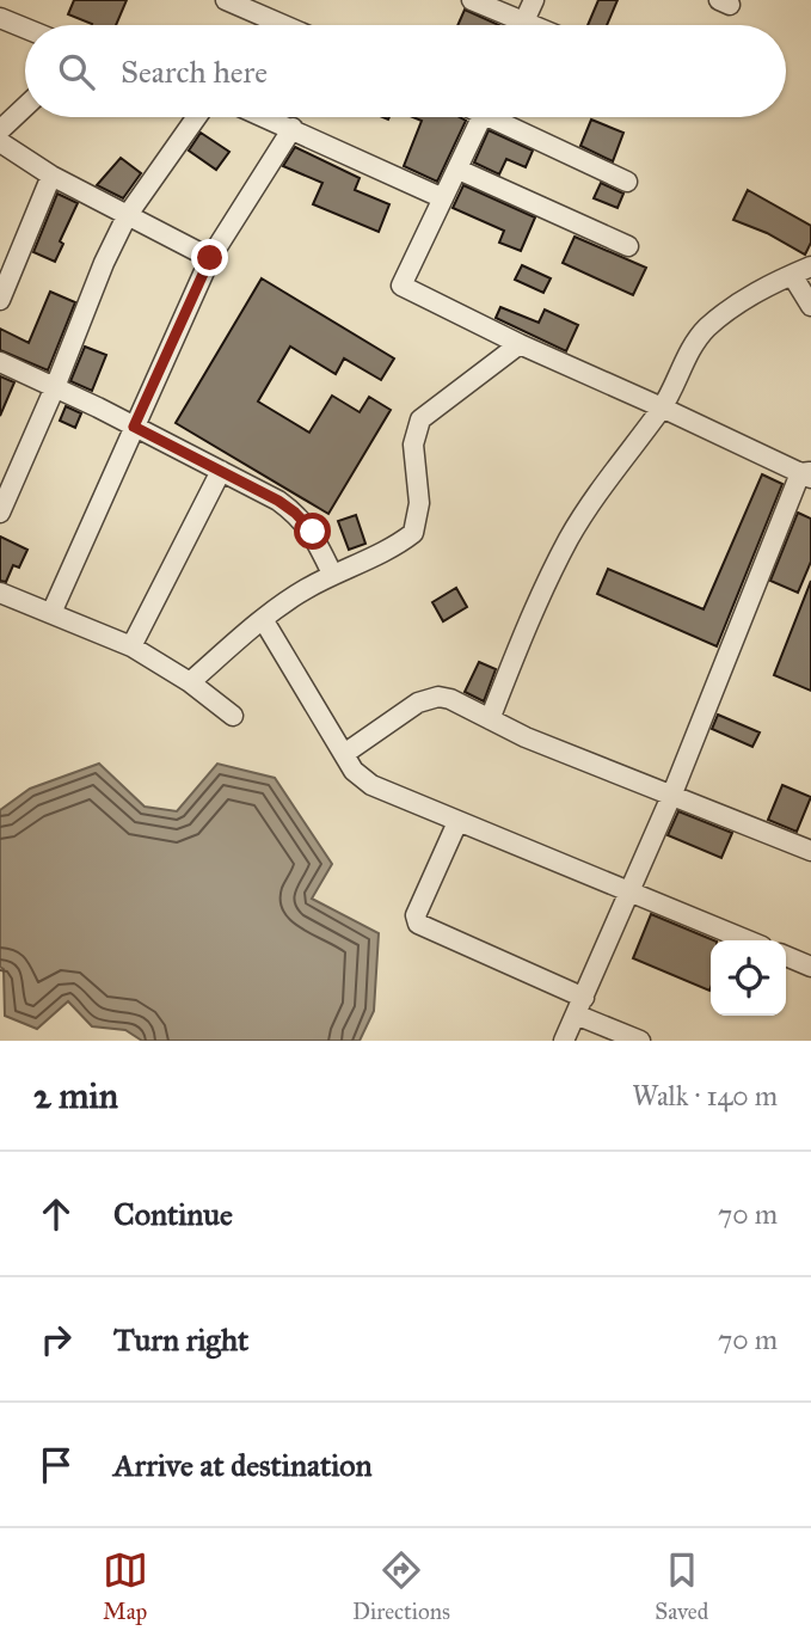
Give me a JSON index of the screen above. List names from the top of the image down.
{
  "page": {
    "search": "Search here",
    "heading": ["2 min", "Walk · 140 m"],
    "list": [
      ["Continue", "70 m"],
      ["Turn right", "70 m"],
      "Arrive at destination"
    ],
    "nav": ["Map", "Directions", "Saved"]
  }
}
